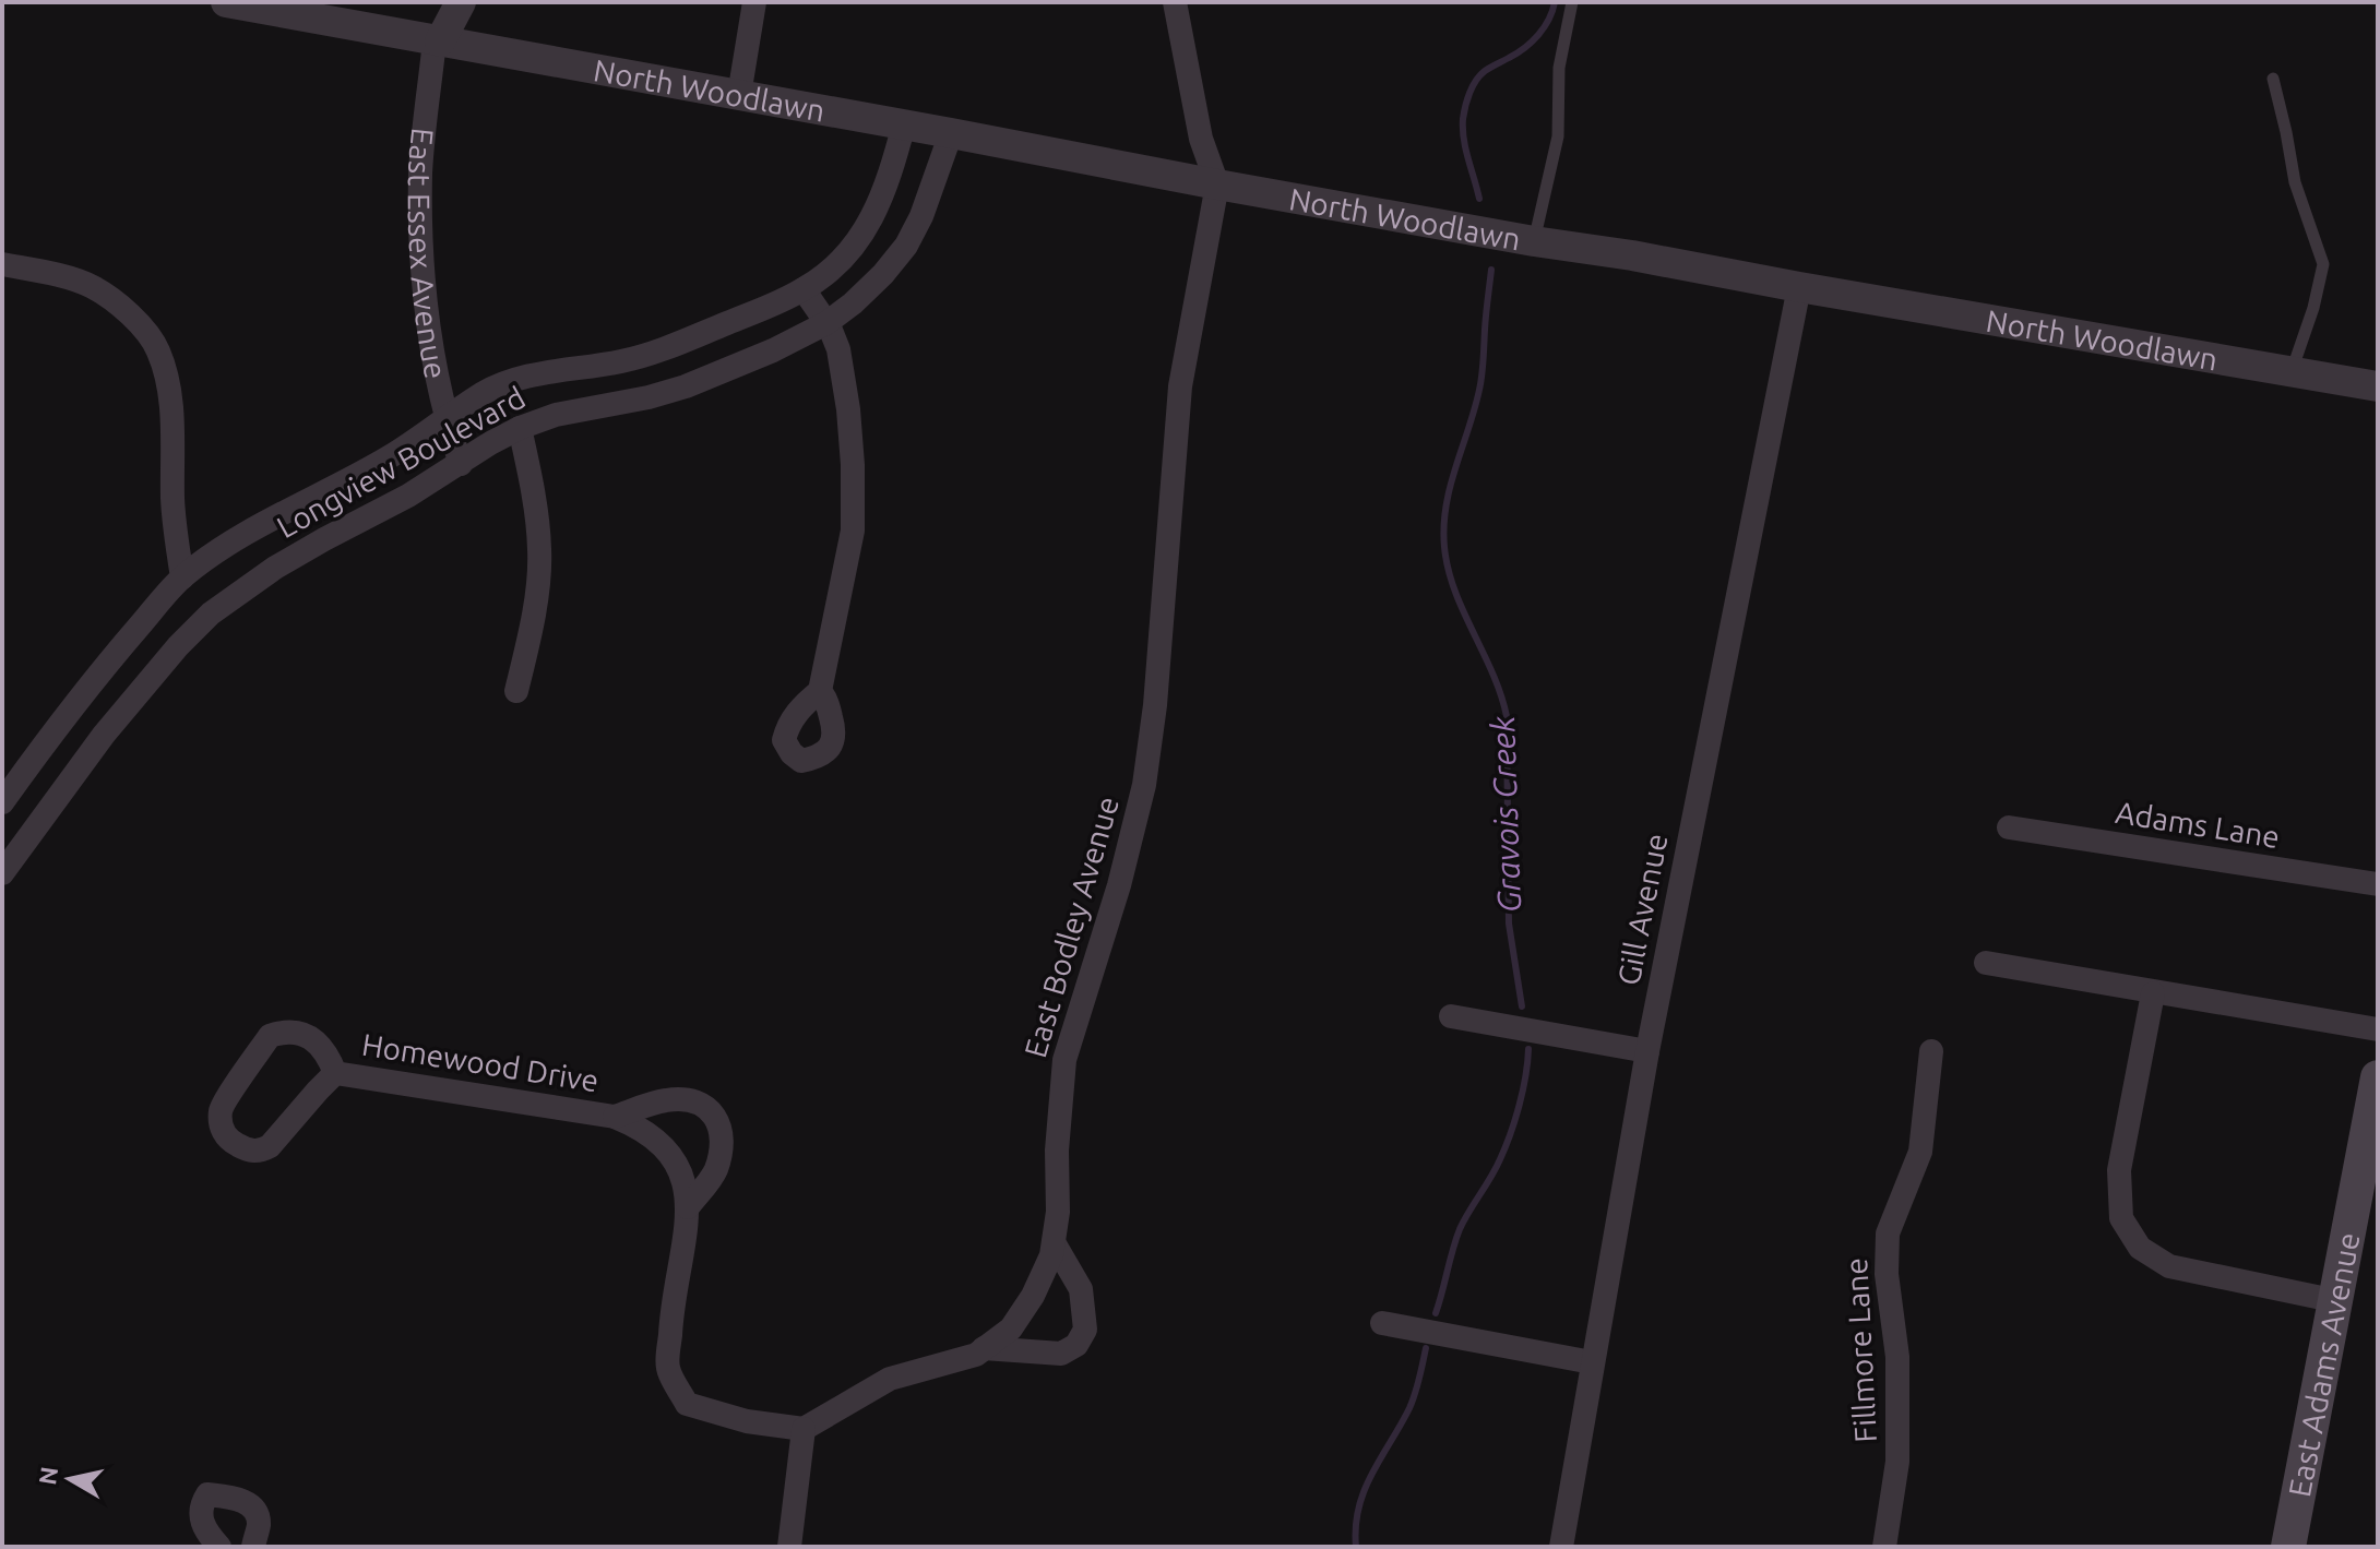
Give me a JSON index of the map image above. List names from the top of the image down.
{
  "streets": {
    "main road": ["East Adams Avenue"],
    "street": [
      "North Woodlawn",
      "East Essex Avenue",
      "Longview Boulevard",
      "Adams Lane",
      "Gill Avenue",
      "East Bodley Avenue",
      "Homewood Drive",
      "Fillmore Lane"
    ]
  },
  "crossings": [
    ["North Woodlawn", "East Essex Avenue"],
    ["North Woodlawn", "Longview Boulevard"],
    ["North Woodlawn", "Gill Avenue"],
    ["North Woodlawn", "East Bodley Avenue"],
    ["East Essex Avenue", "Longview Boulevard"],
    ["East Bodley Avenue", "Homewood Drive"]
  ],
  "water": ["Gravois Creek"],
  "north": "left"
}
